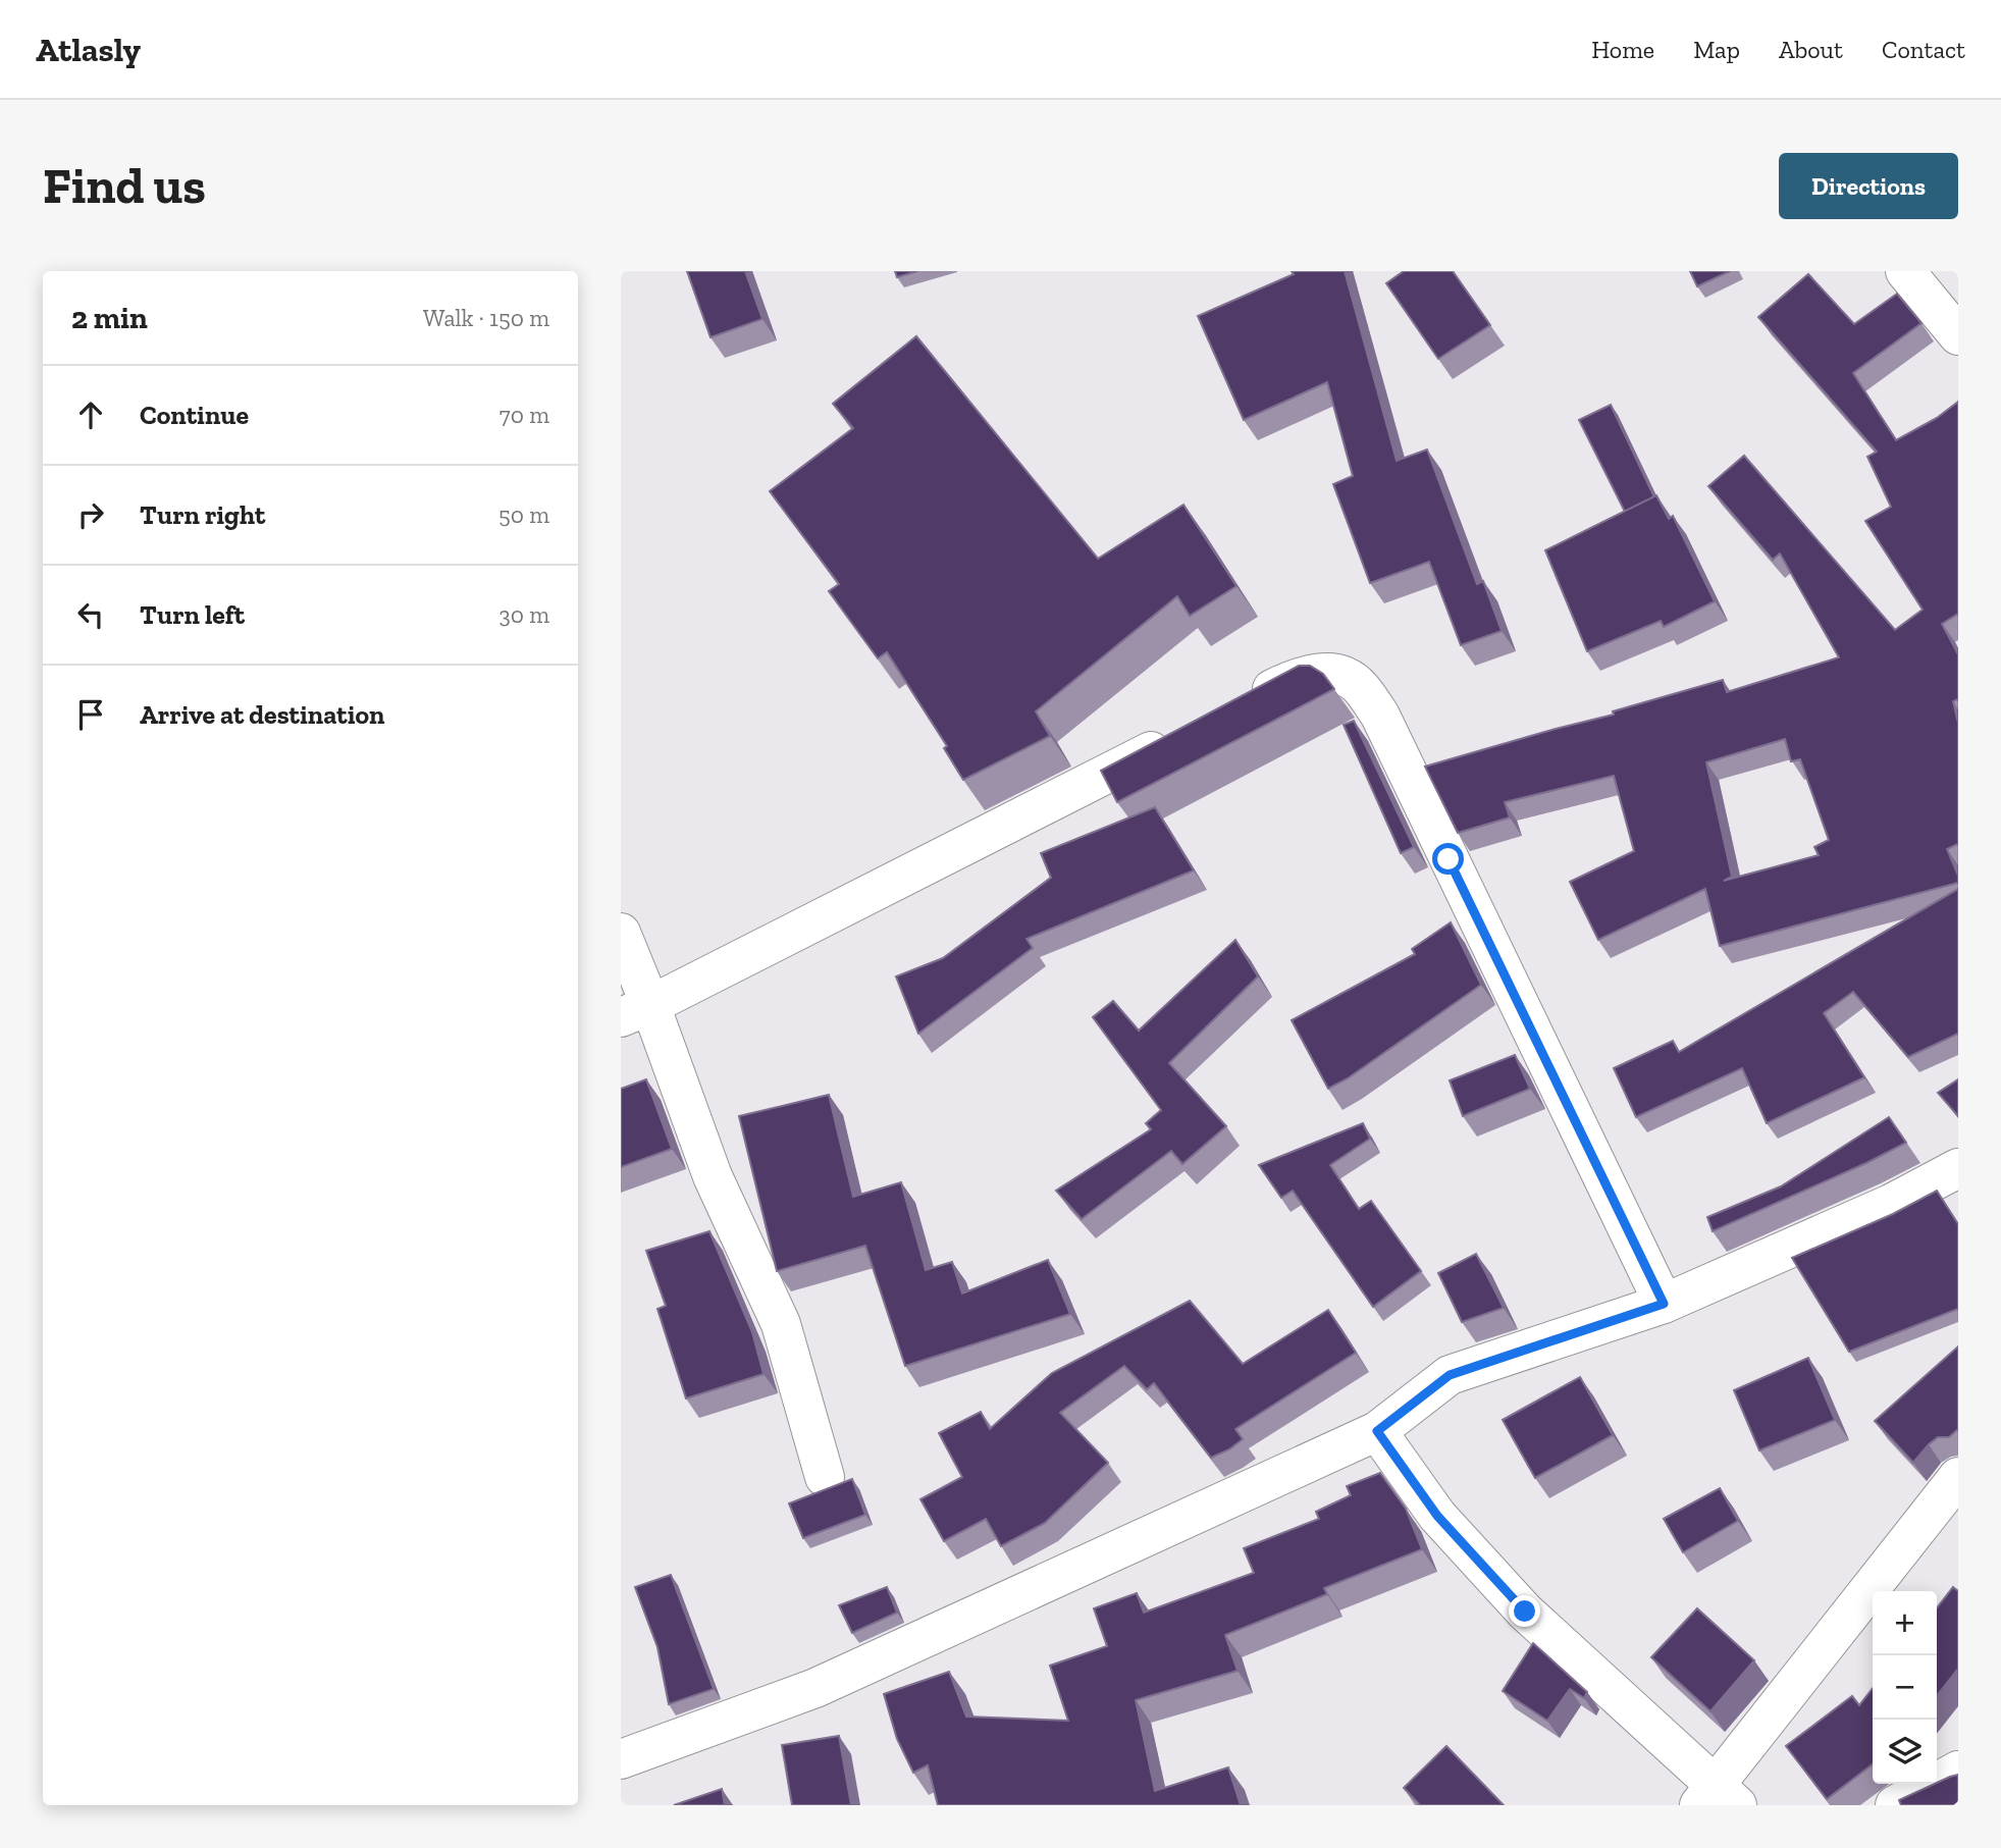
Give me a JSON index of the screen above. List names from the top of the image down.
{
  "page": {
    "header": "Atlasly",
    "nav": [
      "Home",
      "Map",
      "About",
      "Contact"
    ],
    "buttons": "Directions",
    "title": "Find us",
    "heading": ["2 min", "Walk · 150 m"],
    "list": [
      ["Continue", "70 m"],
      ["Turn right", "50 m"],
      ["Turn left", "30 m"],
      "Arrive at destination"
    ],
    "map_buttons": ["+", "−"]
  }
}
